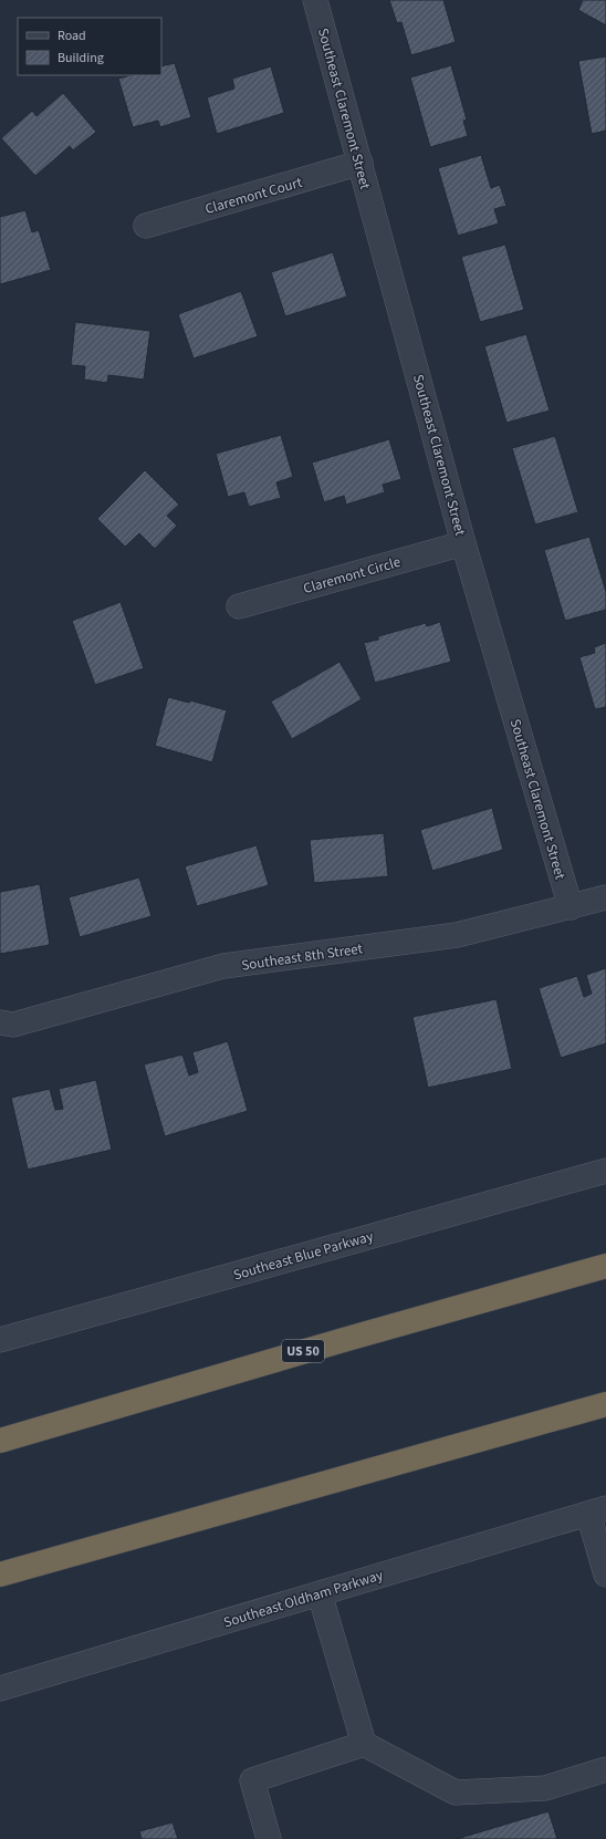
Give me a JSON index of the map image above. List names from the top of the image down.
{
  "streets": {
    "highway": ["US 50"],
    "street": [
      "Southeast Claremont Street",
      "Claremont Court",
      "Claremont Circle",
      "Southeast 8th Street",
      "Southeast Blue Parkway",
      "Southeast Oldham Parkway"
    ]
  },
  "crossings": [
    ["Southeast Claremont Street", "Claremont Court"],
    ["Southeast Claremont Street", "Claremont Circle"],
    ["Southeast Claremont Street", "Southeast 8th Street"]
  ],
  "legend": ["Road", "Building"]
}
